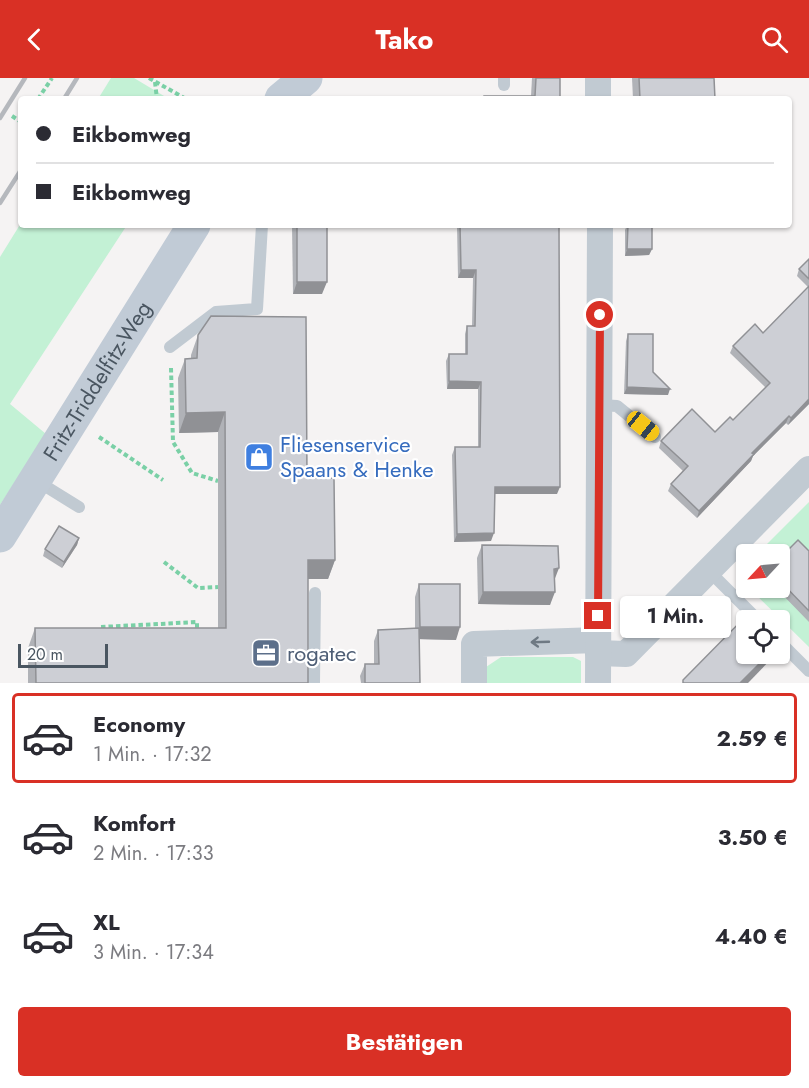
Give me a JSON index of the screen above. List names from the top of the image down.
{
  "streets": {
    "street": ["Fritz-Triddelfitz-Weg"]
  },
  "places": {
    "shop": ["Fliesenservice Spaans & Henke"],
    "office": ["rogatec"]
  },
  "scale_bar": "20 m",
  "north": "bottom left",
  "page": {
    "header": "Tako",
    "banner": ["Eikbomweg", "Eikbomweg"],
    "bubble": "1 Min.",
    "scale": "20 m",
    "list": [
      {
        "name": "Economy",
        "note": "1 Min. · 17:32",
        "value": "2.59 €"
      },
      {
        "name": "Komfort",
        "note": "2 Min. · 17:33",
        "value": "3.50 €"
      },
      {
        "name": "XL",
        "note": "3 Min. · 17:34",
        "value": "4.40 €"
      }
    ],
    "buttons": "Bestätigen"
  }
}
